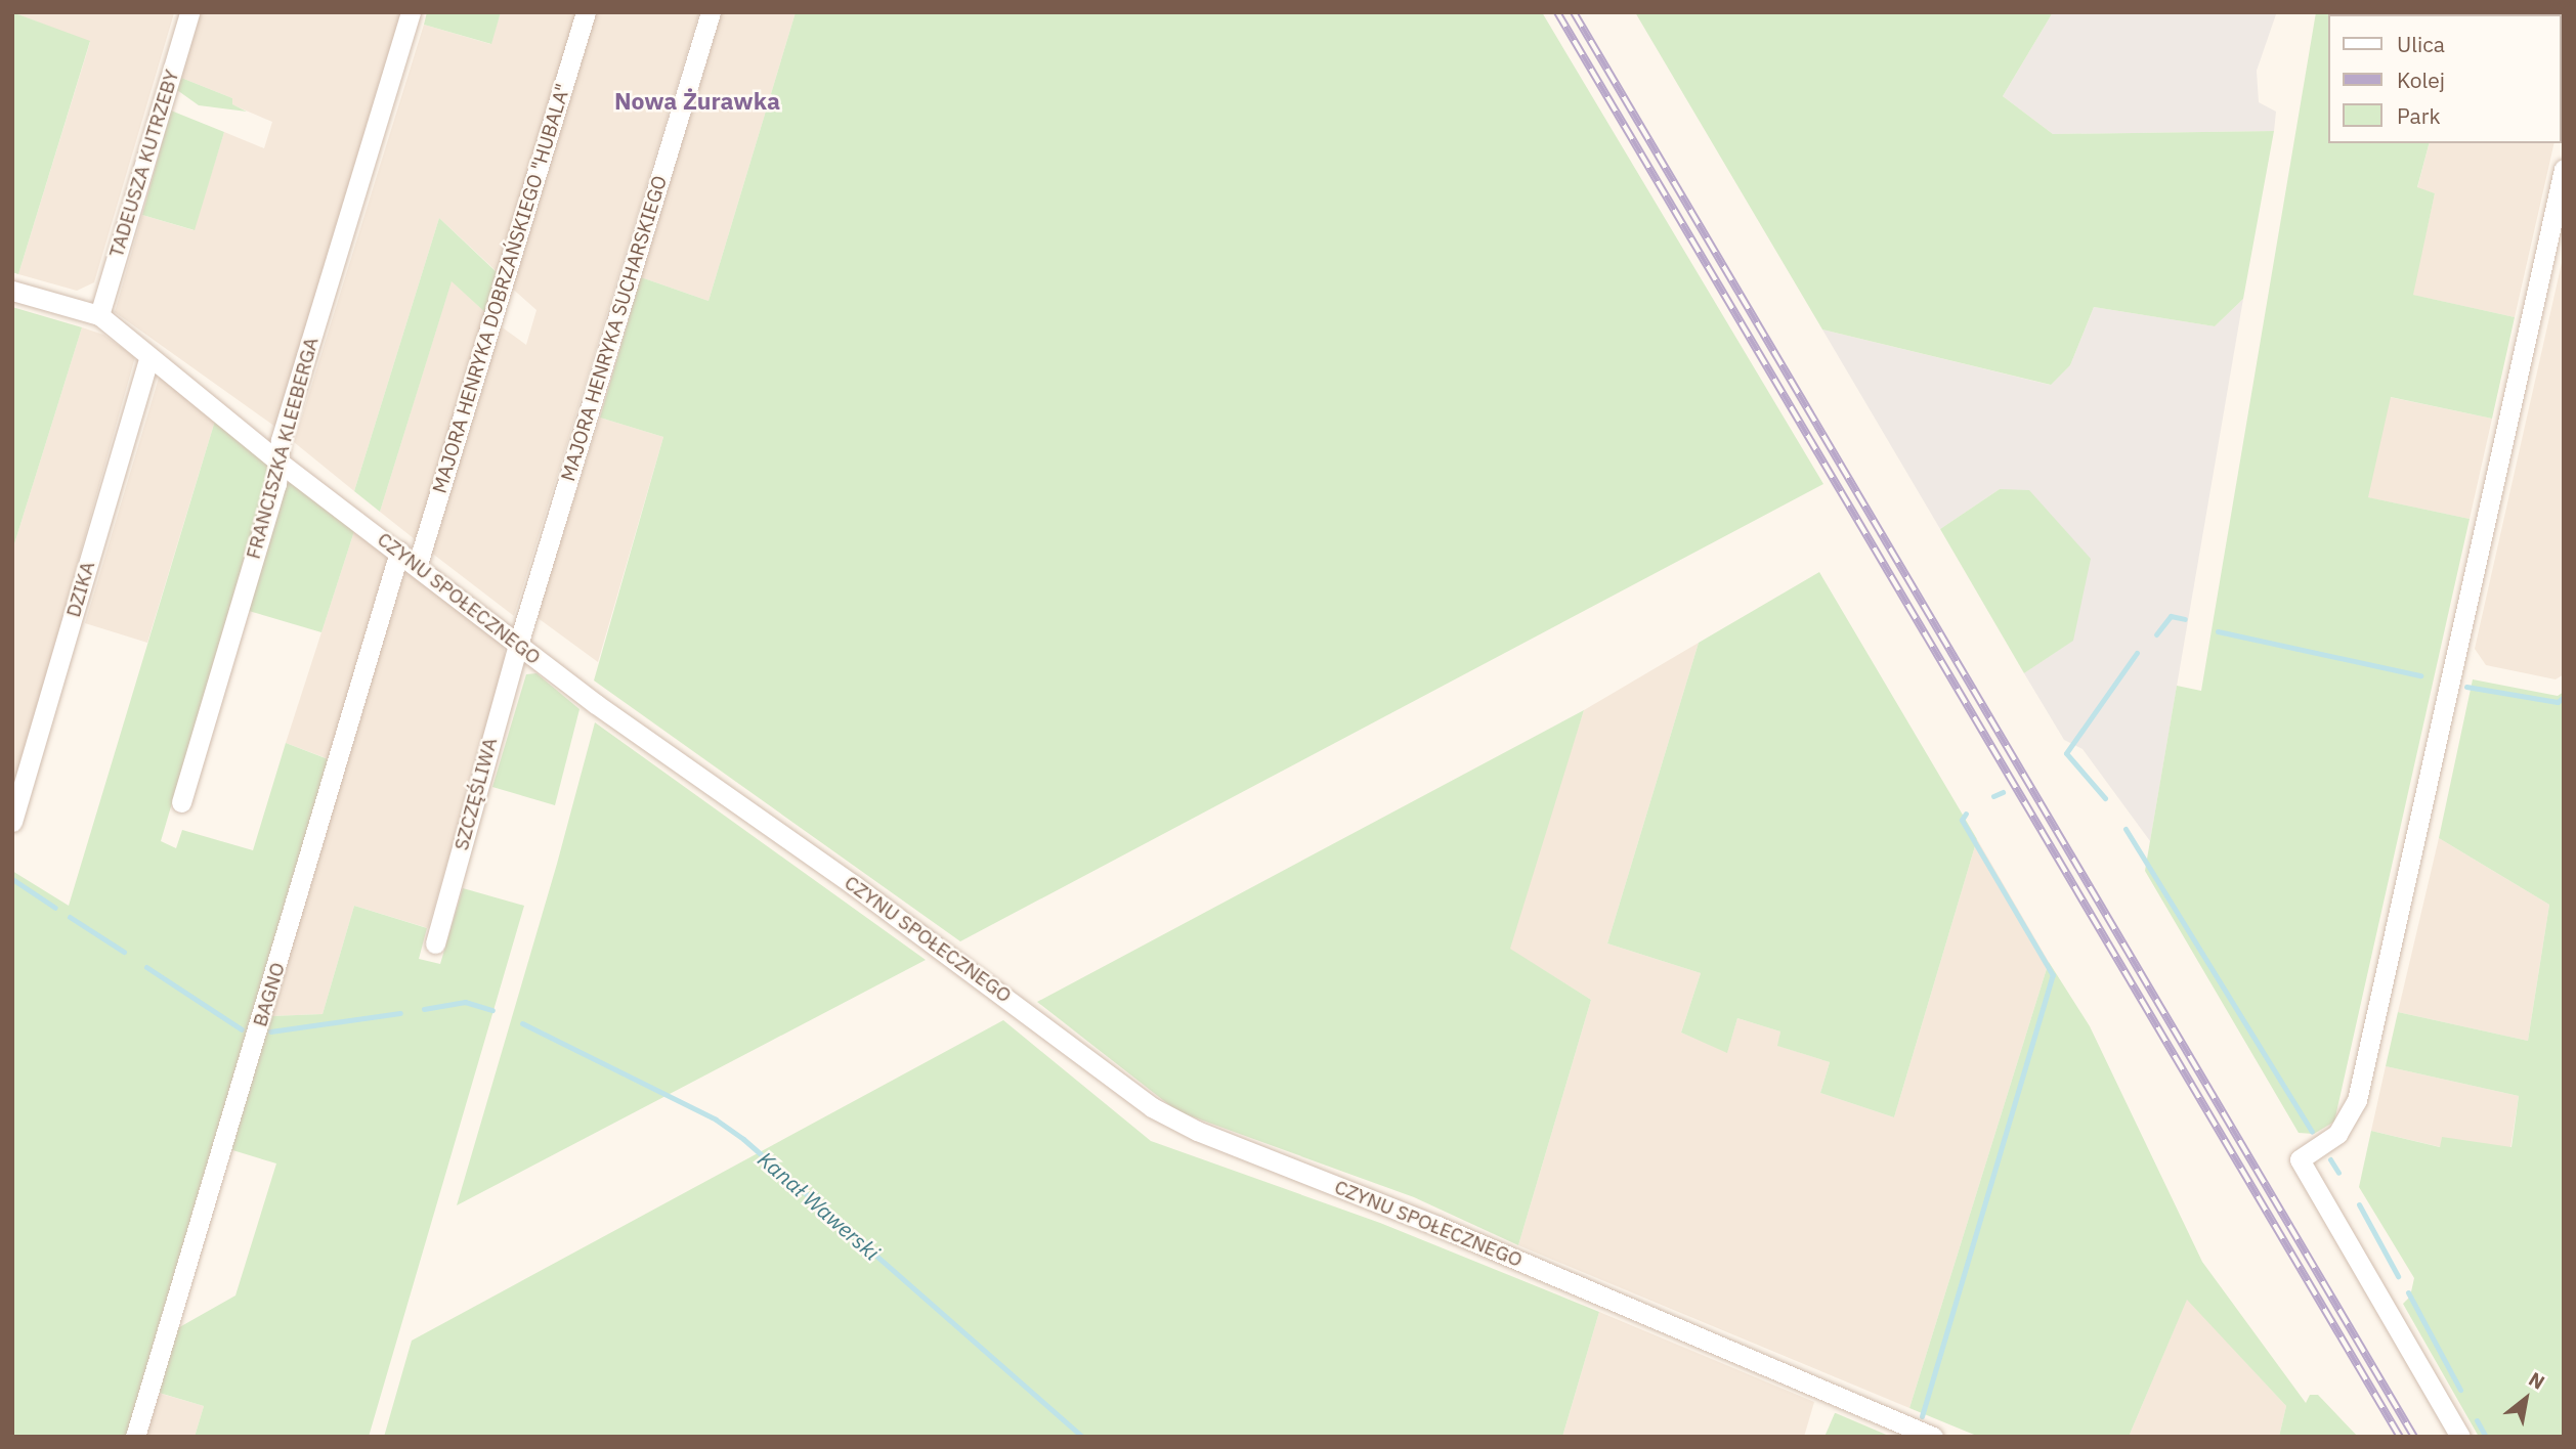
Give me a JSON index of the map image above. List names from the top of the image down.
{
  "streets": {
    "street": [
      "TADEUSZA KUTRZEBY",
      "MAJORA HENRYKA DOBRZAŃSKIEGO \"HUBALA\"",
      "MAJORA HENRYKA SUCHARSKIEGO",
      "FRANCISZKA KLEEBERGA",
      "DZIKA",
      "CZYNU SPOŁECZNEGO",
      "SZCZĘŚLIWA",
      "BAGNO"
    ]
  },
  "crossings": [
    ["TADEUSZA KUTRZEBY", "CZYNU SPOŁECZNEGO"],
    ["MAJORA HENRYKA DOBRZAŃSKIEGO \"HUBALA\"", "CZYNU SPOŁECZNEGO"],
    ["MAJORA HENRYKA SUCHARSKIEGO", "CZYNU SPOŁECZNEGO"],
    ["MAJORA HENRYKA SUCHARSKIEGO", "SZCZĘŚLIWA"],
    ["FRANCISZKA KLEEBERGA", "CZYNU SPOŁECZNEGO"],
    ["DZIKA", "CZYNU SPOŁECZNEGO"],
    ["CZYNU SPOŁECZNEGO", "SZCZĘŚLIWA"],
    ["CZYNU SPOŁECZNEGO", "BAGNO"]
  ],
  "districts": ["Nowa Żurawka"],
  "water": ["Kanał Wawerski"],
  "legend": ["Ulica", "Kolej", "Park"],
  "north": "top right"
}
